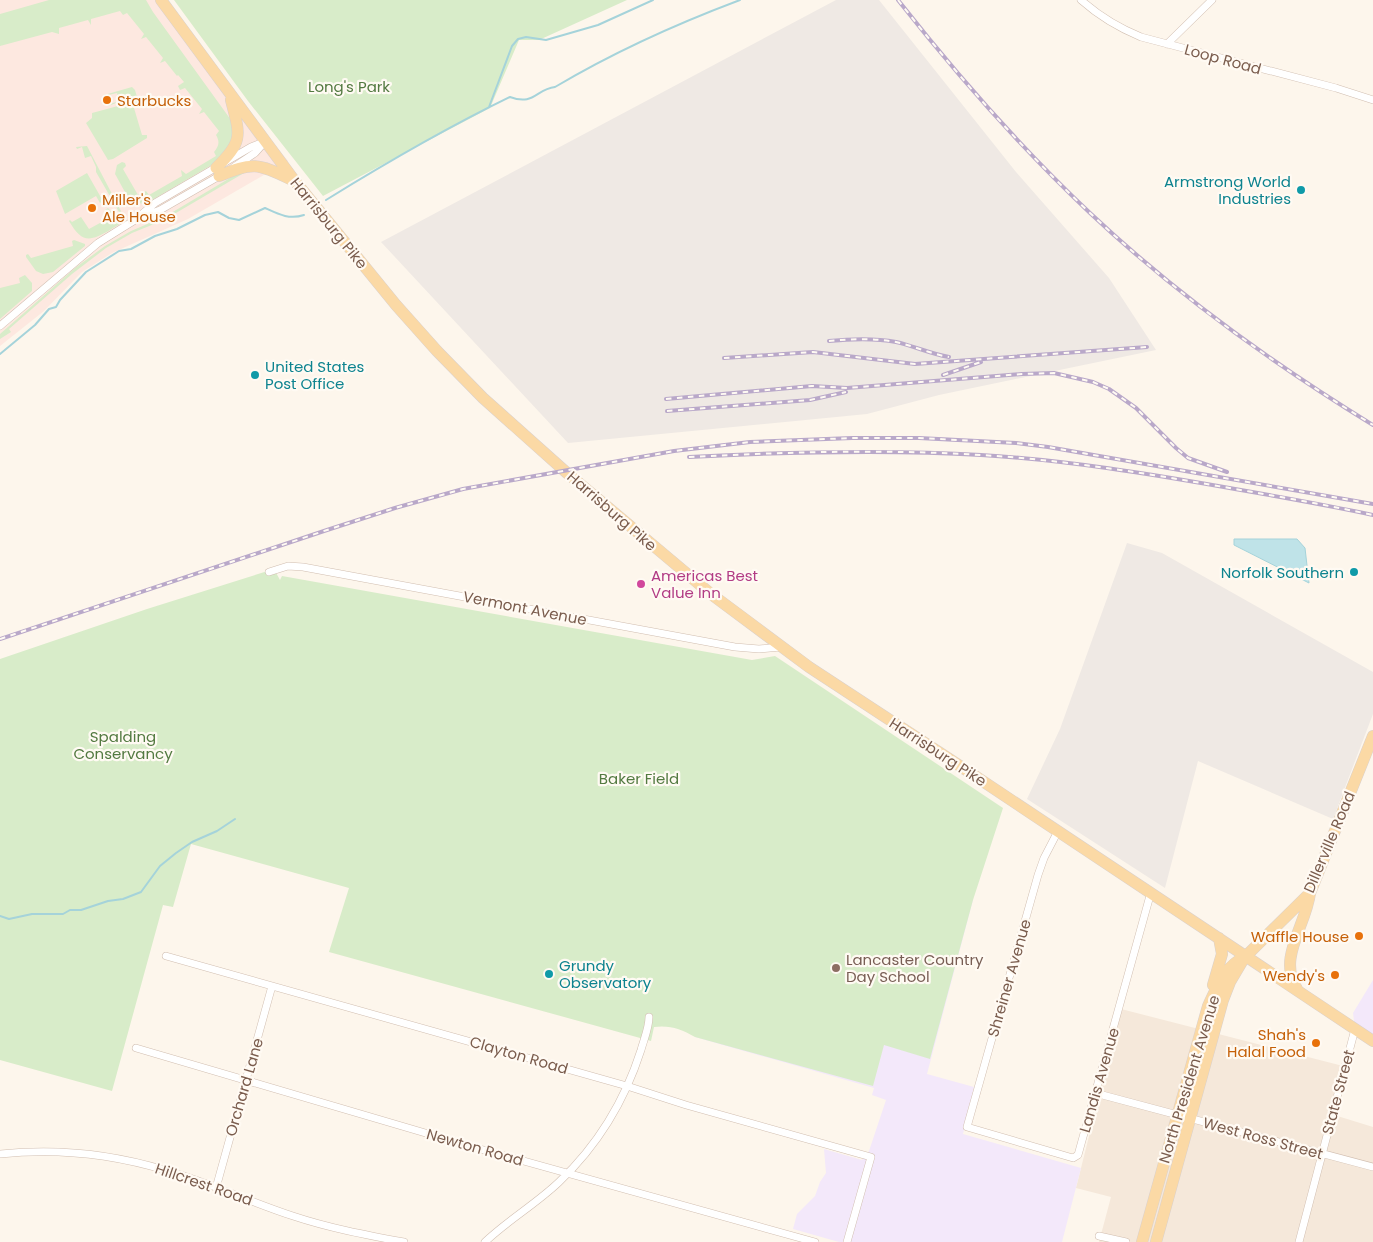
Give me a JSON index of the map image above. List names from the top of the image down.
{
  "streets": {
    "main road": ["Harrisburg Pike", "Dillerville Road", "North President Avenue"],
    "street": [
      "Loop Road",
      "Vermont Avenue",
      "Shreiner Avenue",
      "Clayton Road",
      "Landis Avenue",
      "Orchard Lane",
      "State Street",
      "West Ross Street",
      "Newton Road",
      "Hillcrest Road"
    ]
  },
  "crossings": [
    ["Harrisburg Pike", "Vermont Avenue"],
    ["Harrisburg Pike", "Dillerville Road"],
    ["Harrisburg Pike", "Shreiner Avenue"],
    ["Harrisburg Pike", "North President Avenue"],
    ["Harrisburg Pike", "Landis Avenue"],
    ["Harrisburg Pike", "State Street"],
    ["Dillerville Road", "North President Avenue"],
    ["Shreiner Avenue", "Landis Avenue"],
    ["Clayton Road", "Orchard Lane"],
    ["North President Avenue", "West Ross Street"],
    ["Landis Avenue", "West Ross Street"],
    ["Orchard Lane", "Newton Road"],
    ["Orchard Lane", "Hillcrest Road"],
    ["State Street", "West Ross Street"]
  ],
  "parks": ["Long's Park", "Spalding Conservancy", "Baker Field"],
  "places": [
    "Starbucks",
    "Armstrong World Industries",
    "Miller's Ale House",
    "United States Post Office",
    "Norfolk Southern",
    "Americas Best Value Inn",
    "Waffle House",
    "Lancaster Country Day School",
    "Grundy Observatory",
    "Wendy's",
    "Shah's Halal Food"
  ]
}
